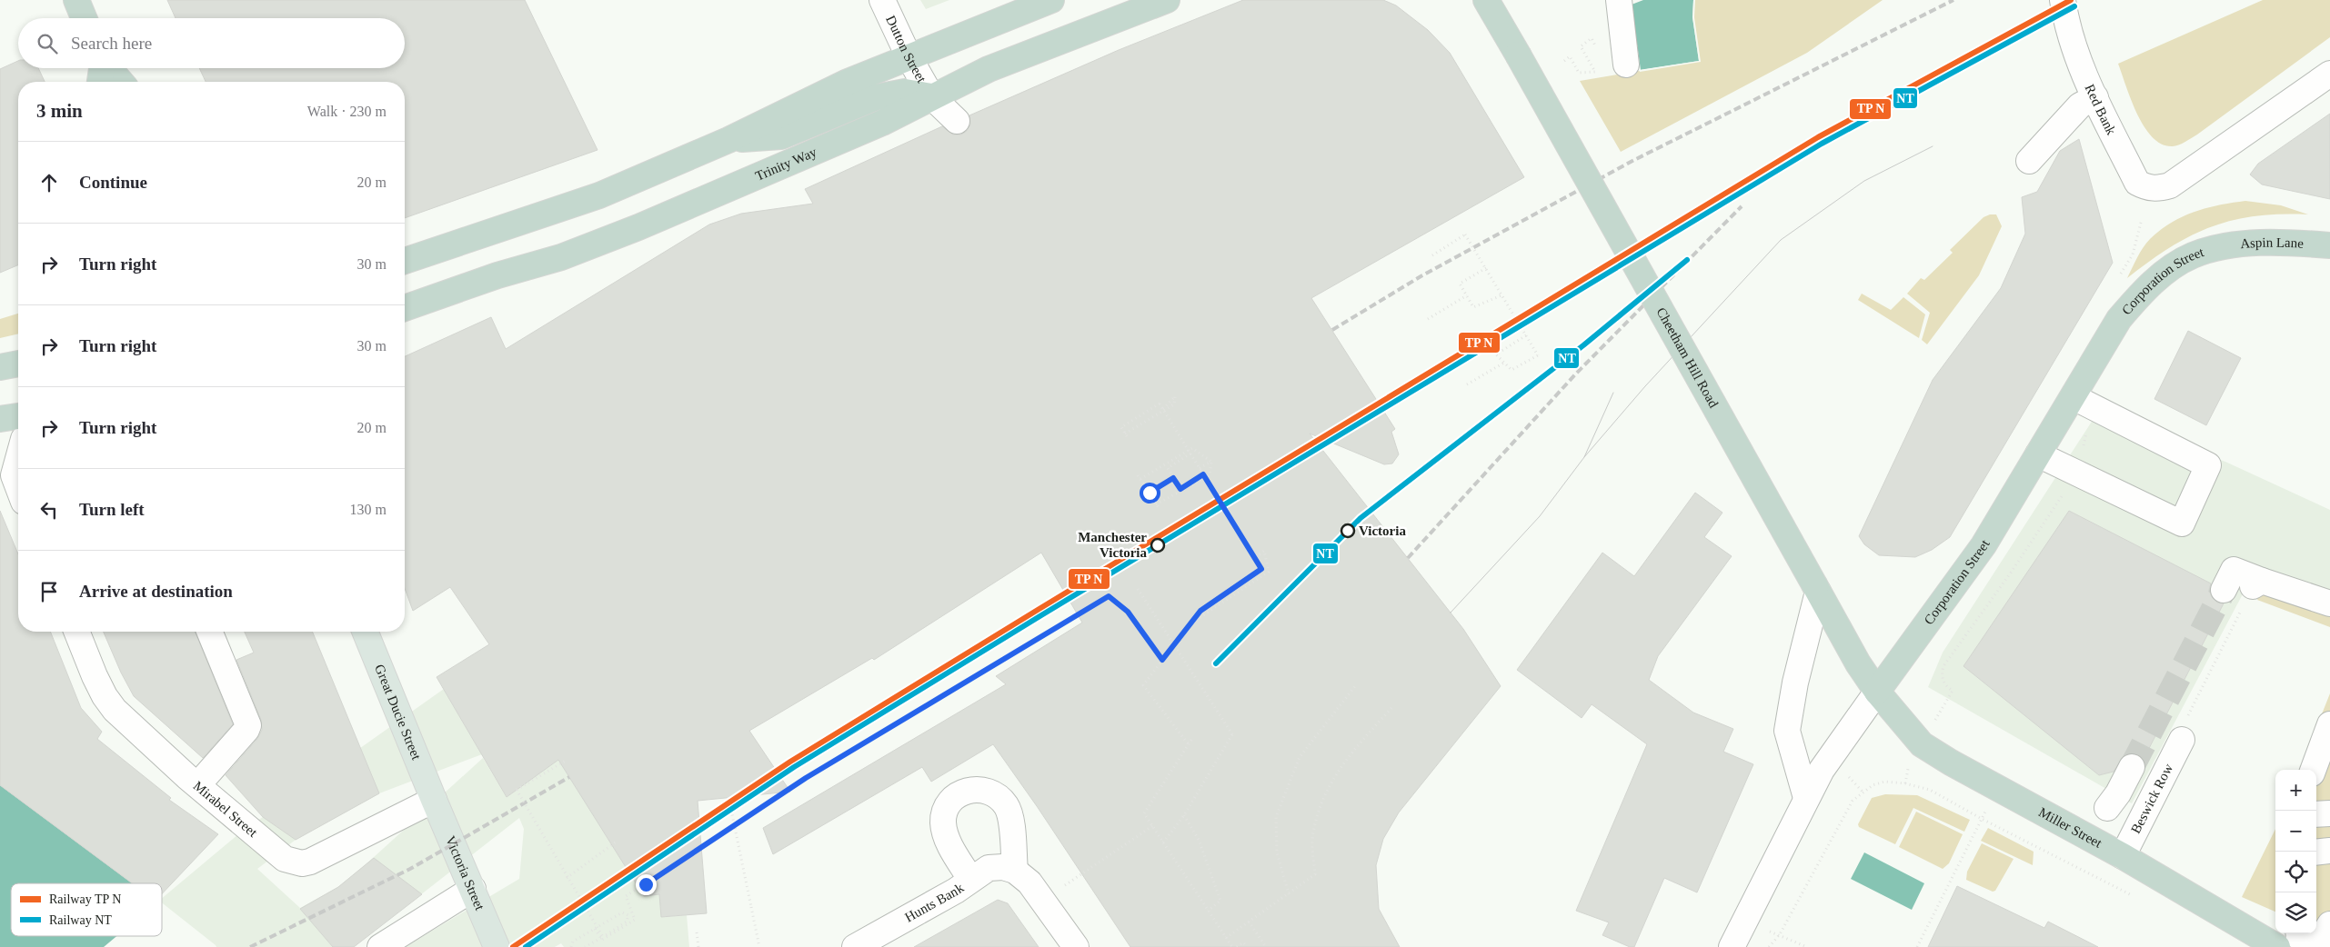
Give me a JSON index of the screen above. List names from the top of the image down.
{
  "streets": {
    "highway": [
      "Trinity Way",
      "Aspin Lane",
      "Corporation Street",
      "Cheetham Hill Road",
      "Miller Street"
    ],
    "main road": ["Great Ducie Street", "Victoria Street"],
    "street": [
      "Dutton Street",
      "Red Bank",
      "Beswick Row",
      "Mirabel Street",
      "Hunts Bank"
    ]
  },
  "crossings": [
    ["Dutton Street", "Trinity Way"],
    ["Aspin Lane", "Corporation Street"],
    ["Corporation Street", "Cheetham Hill Road"],
    ["Corporation Street", "Miller Street"],
    ["Cheetham Hill Road", "Miller Street"],
    ["Great Ducie Street", "Mirabel Street"],
    ["Great Ducie Street", "Victoria Street"],
    ["Beswick Row", "Miller Street"],
    ["Mirabel Street", "Victoria Street"]
  ],
  "places": ["Victoria", "Manchester Victoria"],
  "lines": ["rail line NT"],
  "legend": ["Railway TP N", "Railway NT"],
  "page": {
    "search": "Search here",
    "heading": ["3 min", "Walk · 230 m"],
    "list": [
      ["Continue", "20 m"],
      ["Turn right", "30 m"],
      ["Turn right", "30 m"],
      ["Turn right", "20 m"],
      ["Turn left", "130 m"],
      "Arrive at destination"
    ],
    "map_buttons": ["+", "−"]
  }
}
